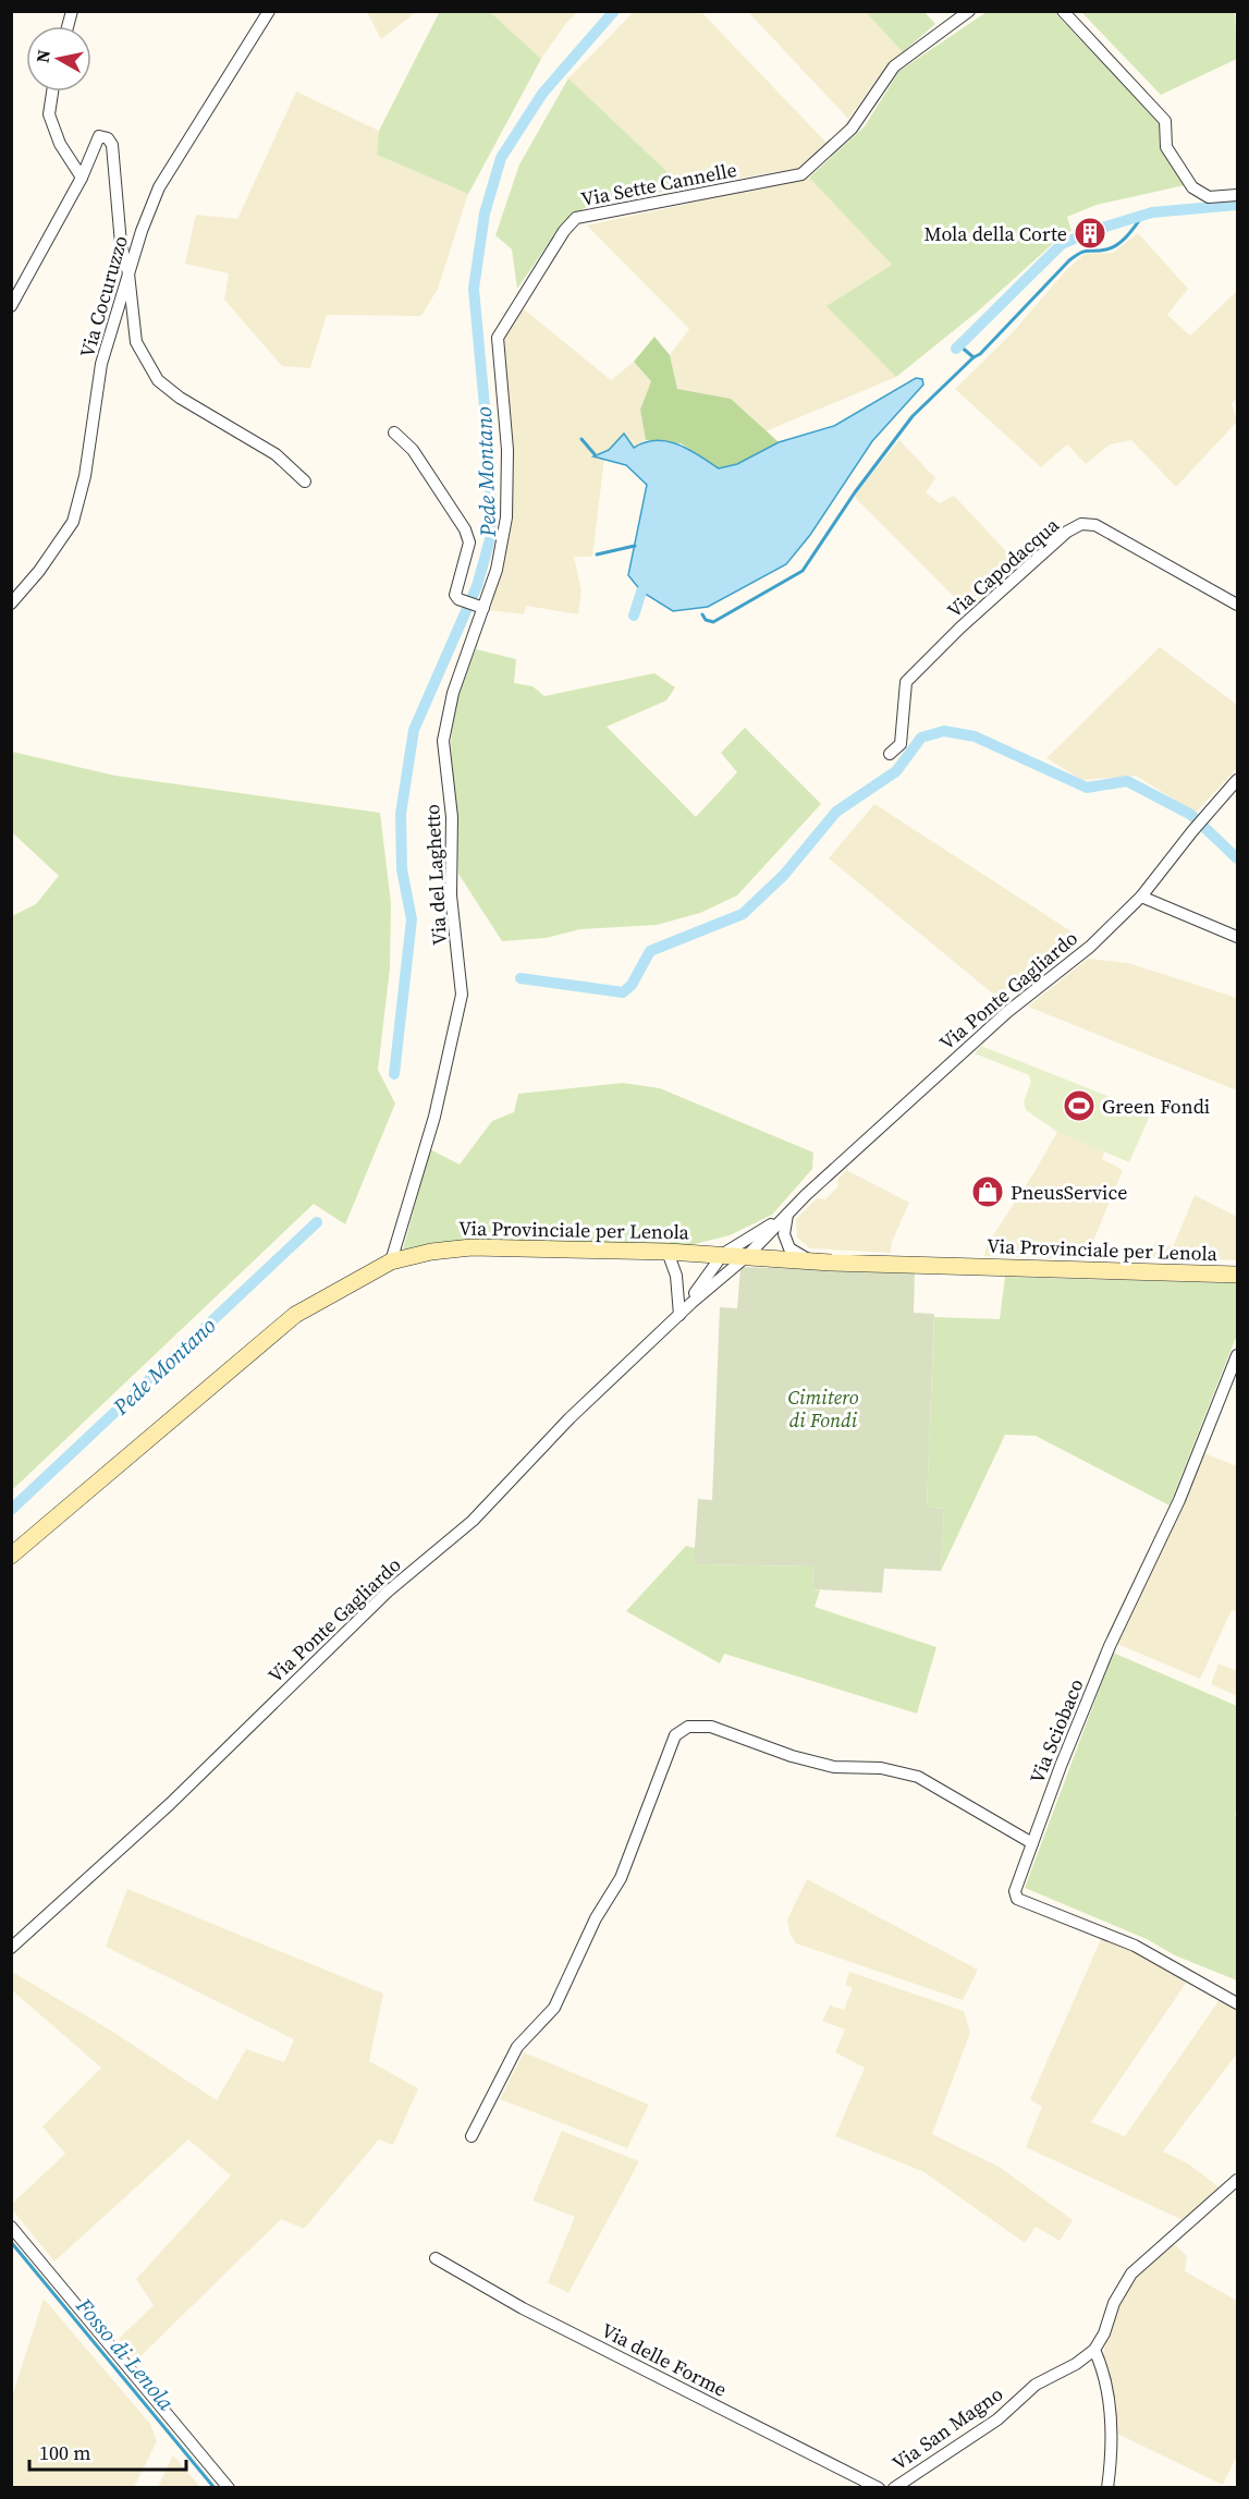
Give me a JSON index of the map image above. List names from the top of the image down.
{
  "streets": {
    "main road": ["Via Provinciale per Lenola"],
    "street": [
      "Via Sette Cannelle",
      "Via Cocuruzzo",
      "Via Capodacqua",
      "Via del Laghetto",
      "Via Ponte Gagliardo",
      "Via Sciobaco",
      "Via delle Forme",
      "Via San Magno"
    ]
  },
  "crossings": [
    ["Via Sette Cannelle", "Via del Laghetto"],
    ["Via del Laghetto", "Via Provinciale per Lenola"],
    ["Via Ponte Gagliardo", "Via Provinciale per Lenola"]
  ],
  "water": ["Pede Montano", "Fosso di Lenola"],
  "parks": ["Cimitero di Fondi"],
  "places": {
    "building": ["Mola della Corte"],
    "sports": ["Green Fondi"],
    "shop": ["PneusService"]
  },
  "scale_bar": "100 m",
  "north": "left"
}
